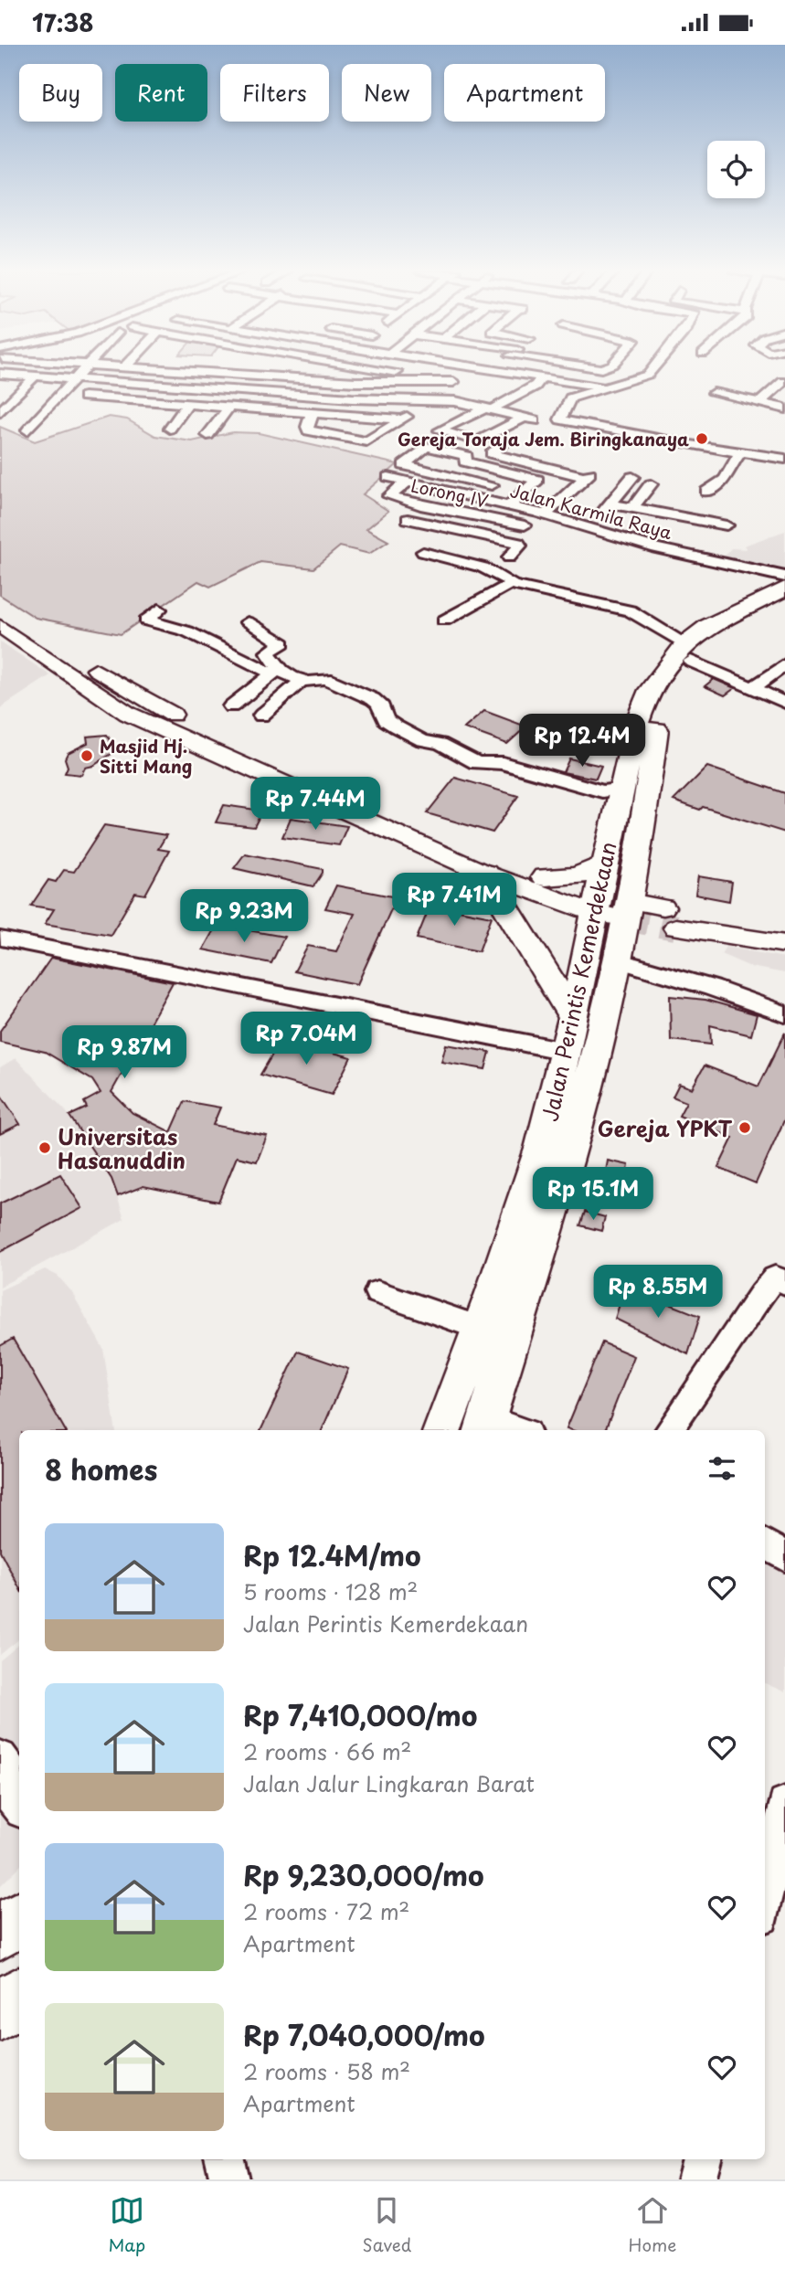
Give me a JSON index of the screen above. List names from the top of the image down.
{
  "streets": {
    "highway": ["Jalan Perintis Kemerdekaan"],
    "street": ["Lorong IV", "Jalan Karmila Raya"]
  },
  "crossings": [
    ["Lorong IV", "Jalan Karmila Raya"]
  ],
  "places": [
    "Gereja Toraja Jem. Biringkanaya",
    "Masjid Hj. Sitti Mang",
    "Gereja YPKT",
    "Universitas Hasanuddin"
  ],
  "page": {
    "status": "17:38",
    "chip": [
      "Buy",
      "Rent",
      "Filters",
      "New",
      "Apartment"
    ],
    "price": [
      "Rp 12.4M",
      "Rp 7.44M",
      "Rp 7.41M",
      "Rp 9.23M",
      "Rp 7.04M",
      "Rp 9.87M",
      "Rp 15.1M",
      "Rp 8.55M"
    ],
    "heading": "8 homes",
    "list": [
      {
        "name": "Rp 12.4M/mo",
        "note": "5 rooms · 128 m² · Jalan Perintis Kemerdekaan"
      },
      {
        "name": "Rp 7,410,000/mo",
        "note": "2 rooms · 66 m² · Jalan Jalur Lingkaran Barat"
      },
      {
        "name": "Rp 9,230,000/mo",
        "note": "2 rooms · 72 m² · Apartment"
      },
      {
        "name": "Rp 7,040,000/mo",
        "note": "2 rooms · 58 m² · Apartment"
      }
    ],
    "tabs": ["Map", "Saved", "Home"]
  }
}
